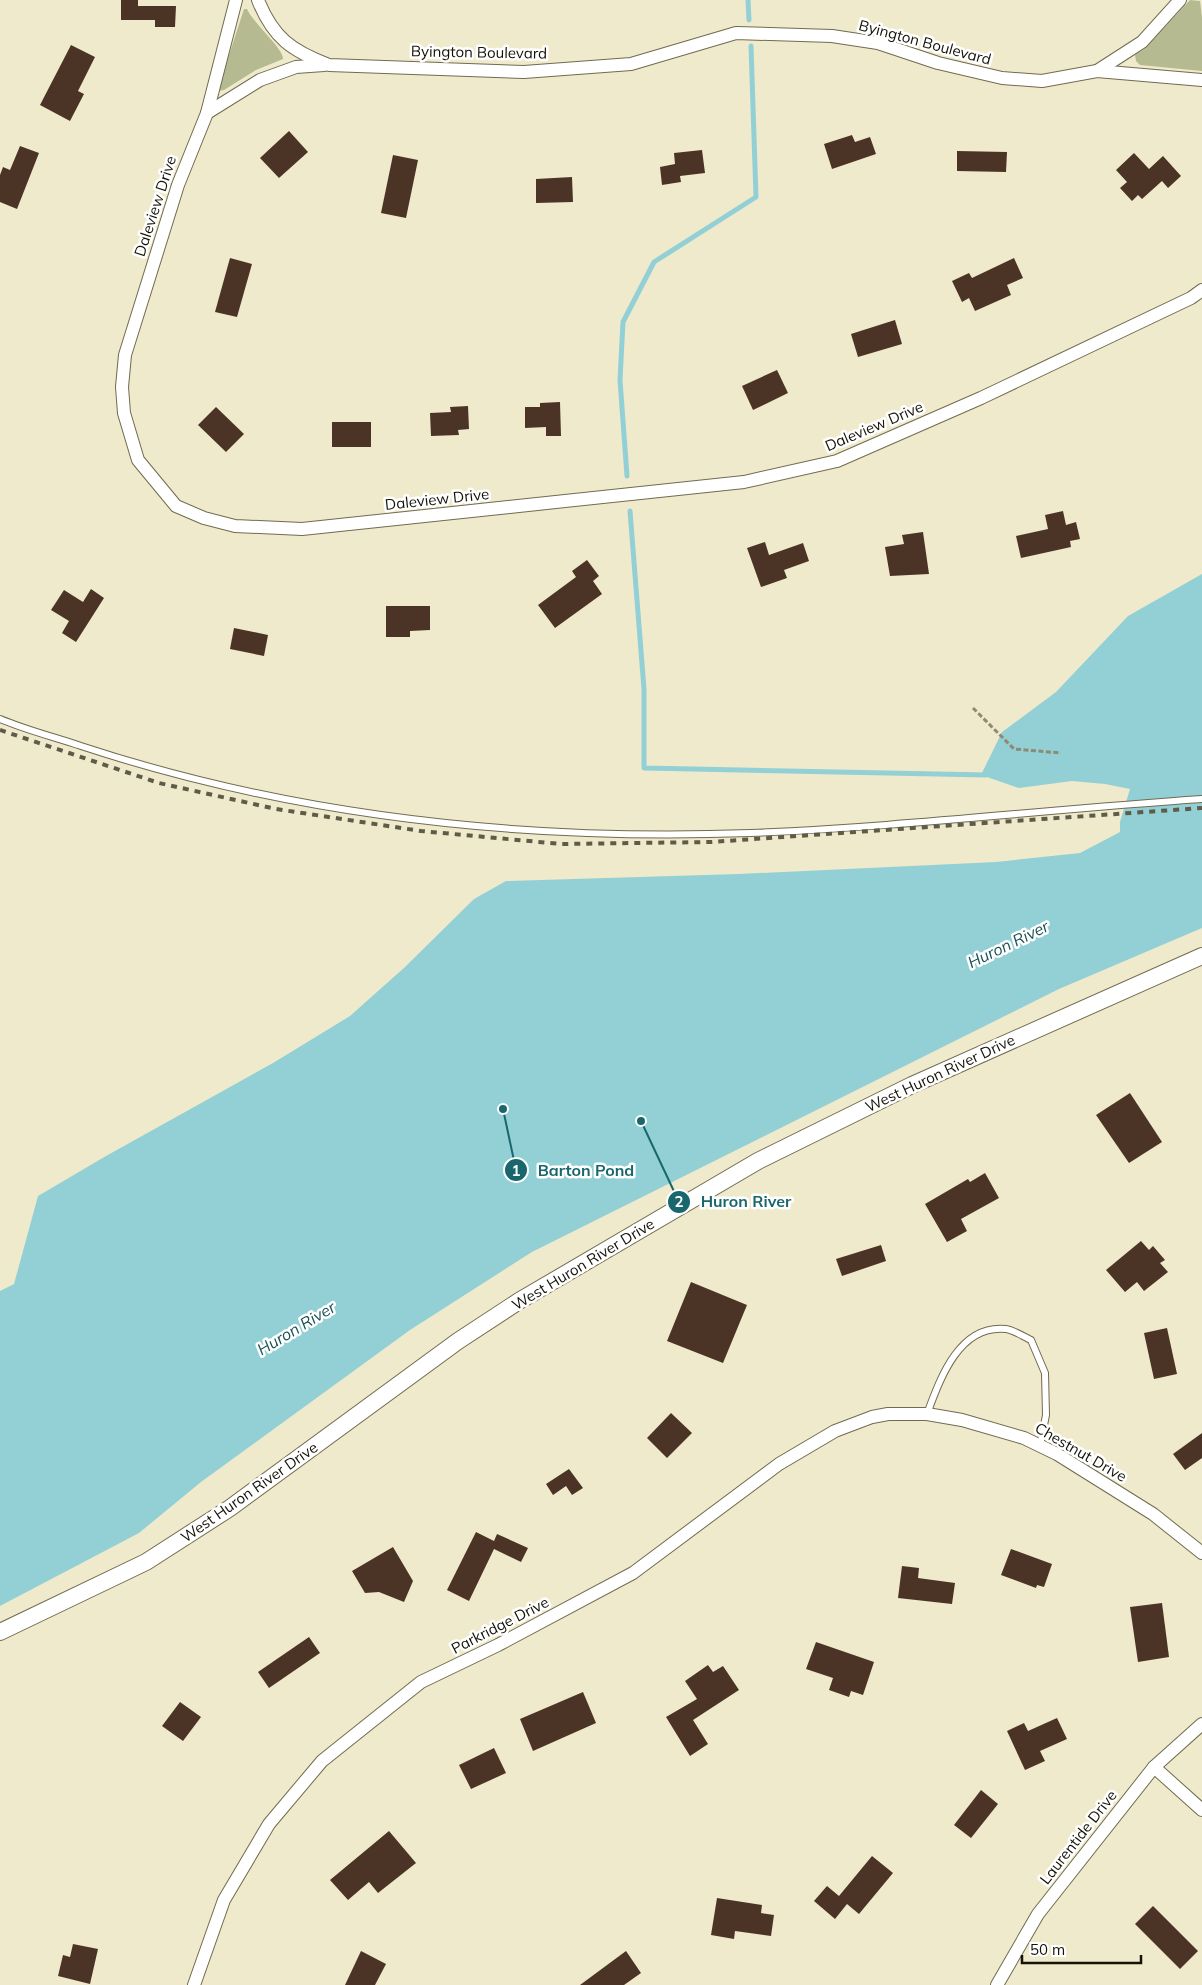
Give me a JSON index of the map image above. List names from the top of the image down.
{
  "streets": {
    "street": [
      "Byington Boulevard",
      "Daleview Drive",
      "West Huron River Drive",
      "Chestnut Drive",
      "Parkridge Drive",
      "Laurentide Drive"
    ]
  },
  "crossings": [
    ["Byington Boulevard", "Daleview Drive"],
    ["Chestnut Drive", "Parkridge Drive"]
  ],
  "water": ["Huron River"],
  "places": ["Barton Pond", "Huron River"],
  "scale_bar": "50 m"
}
